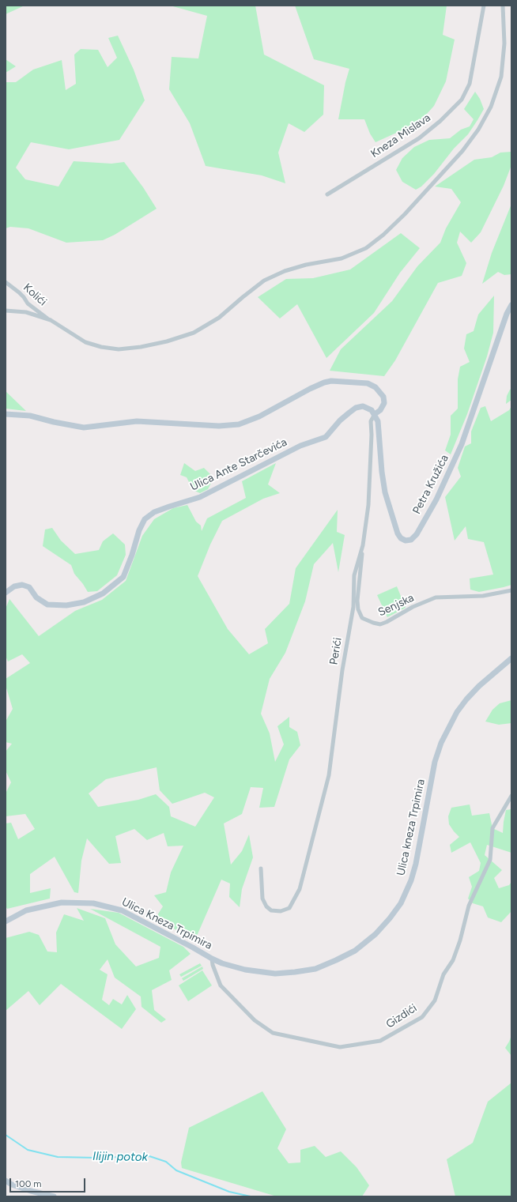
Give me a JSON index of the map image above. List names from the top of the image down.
{
  "streets": {
    "street": [
      "Kneza Mislava",
      "Kolići",
      "Ulica Ante Starčevića",
      "Petra Kružića",
      "Senjska",
      "Perići",
      "Ulica kneza Trpimira",
      "Ulica Kneza Trpimira",
      "Gizdići"
    ]
  },
  "crossings": [
    ["Ulica Ante Starčevića", "Petra Kružića"],
    ["Ulica Ante Starčevića", "Perići"],
    ["Petra Kružića", "Perići"],
    ["Senjska", "Perići"],
    ["Ulica kneza Trpimira", "Ulica Kneza Trpimira"],
    ["Ulica Kneza Trpimira", "Gizdići"]
  ],
  "water": ["Ilijin potok"],
  "scale_bar": "100 m"
}
